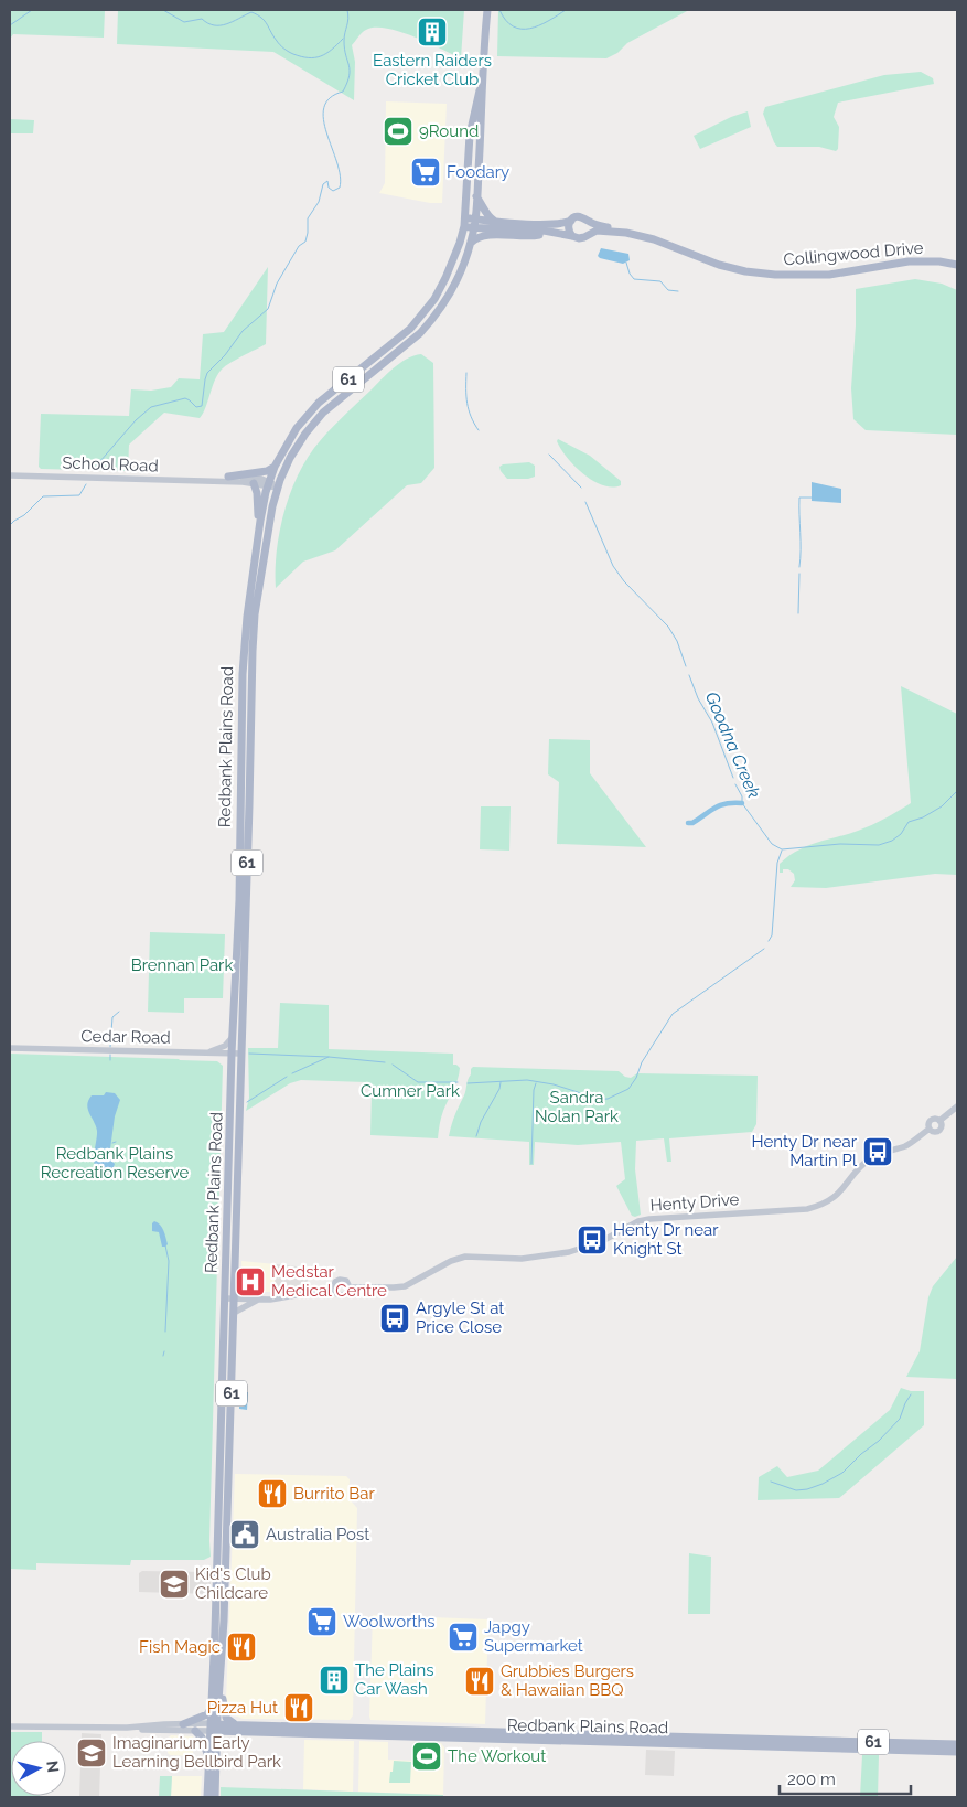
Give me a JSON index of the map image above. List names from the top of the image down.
{
  "streets": {
    "main road": ["Collingwood Drive", "61", "Redbank Plains Road"],
    "street": ["School Road", "Cedar Road", "Henty Drive"]
  },
  "crossings": [
    ["61", "Redbank Plains Road"],
    ["School Road", "Redbank Plains Road"],
    ["Redbank Plains Road", "Cedar Road"]
  ],
  "water": ["Goodna Creek"],
  "parks": [
    "Brennan Park",
    "Cumner Park",
    "Sandra Nolan Park",
    "Redbank Plains Recreation Reserve"
  ],
  "places": {
    "building": ["Eastern Raiders Cricket Club", "The Plains Car Wash"],
    "sports": ["9Round", "The Workout"],
    "supermarket": ["Foodary", "Woolworths", "Japgy Supermarket"],
    "bus stop": ["Henty Dr near Martin Pl", "Henty Dr near Knight St", "Argyle St at Price Close"],
    "hospital": ["Medstar Medical Centre"],
    "restaurant": [
      "Burrito Bar",
      "Fish Magic",
      "Grubbies Burgers & Hawaiian BBQ",
      "Pizza Hut"
    ],
    "public building": ["Australia Post"],
    "school or university": ["Kid's Club Childcare", "Imaginarium Early Learning Bellbird Park"]
  },
  "scale_bar": "200 m",
  "north": "right"
}
